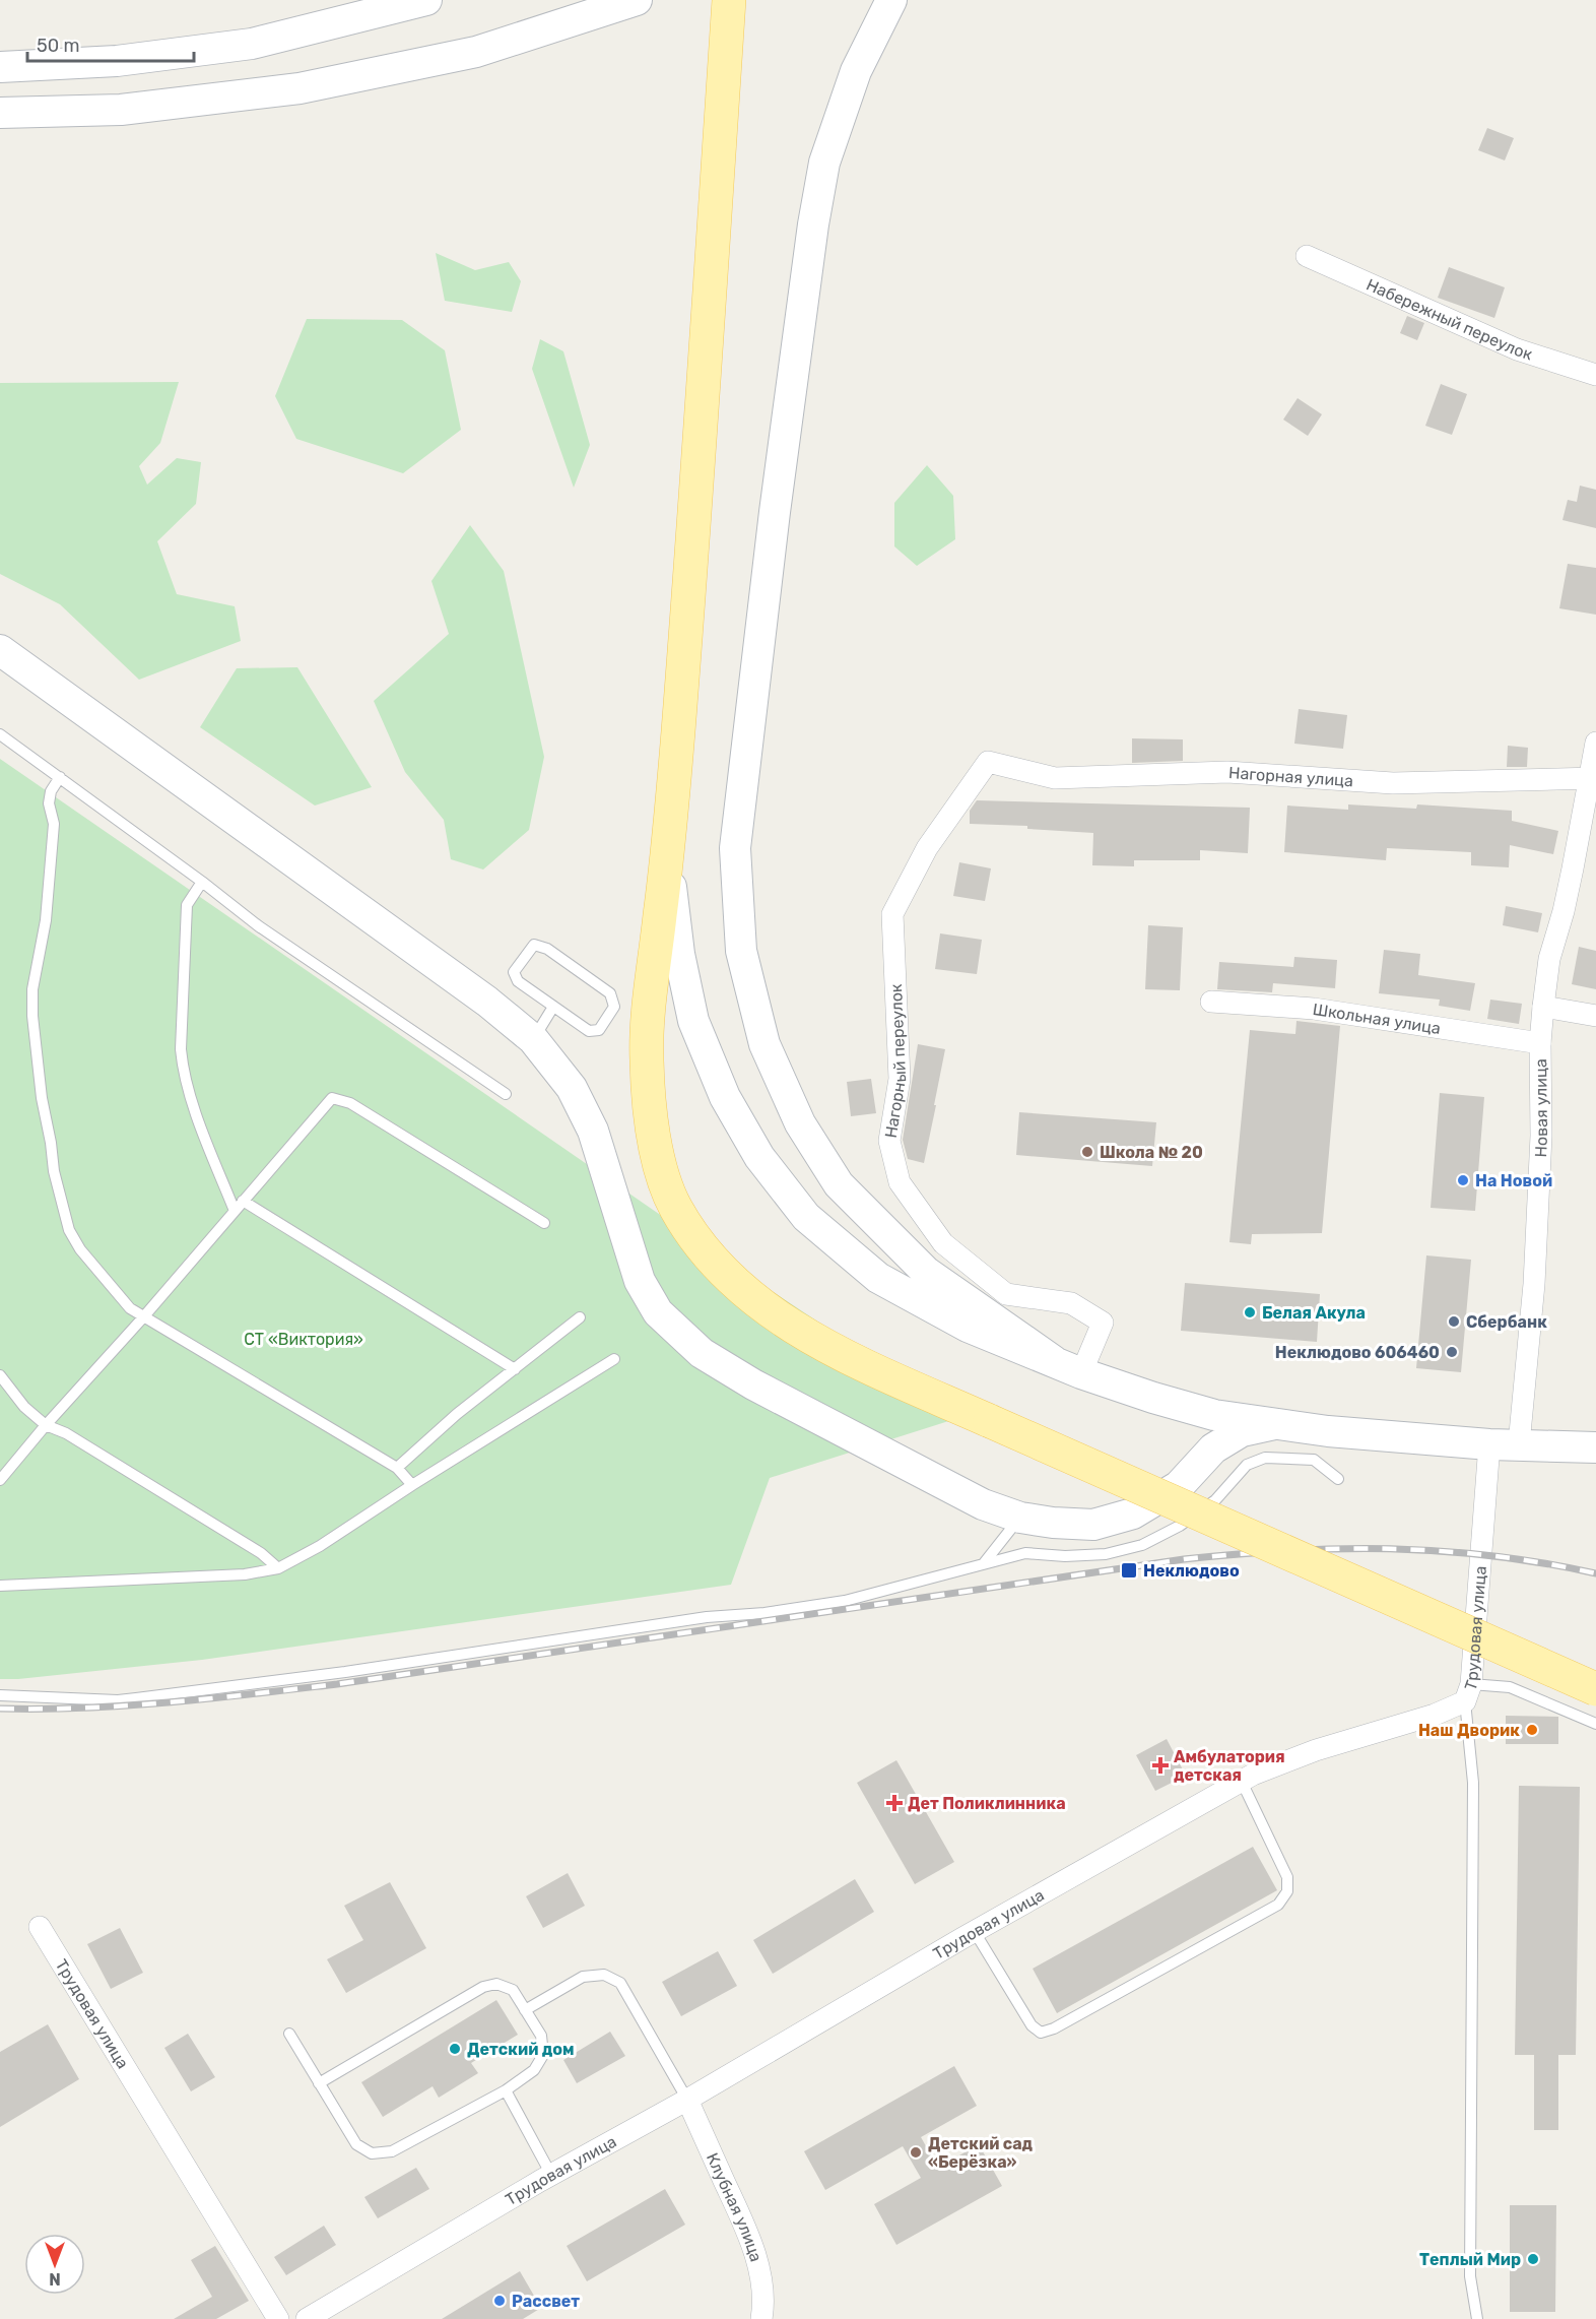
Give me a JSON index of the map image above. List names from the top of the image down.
{
  "streets": {
    "street": [
      "Набережный переулок",
      "Нагорная улица",
      "Школьная улица",
      "Нагорный переулок",
      "Новая улица",
      "Трудовая улица",
      "Клубная улица"
    ]
  },
  "crossings": [
    ["Нагорная улица", "Нагорный переулок"],
    ["Нагорная улица", "Новая улица"],
    ["Школьная улица", "Новая улица"],
    ["Новая улица", "Трудовая улица"],
    ["Трудовая улица", "Клубная улица"]
  ],
  "parks": ["СТ «Виктория»"],
  "places": {
    "other": [
      "Школа № 20",
      "На Новой",
      "Белая Акула",
      "Сбербанк",
      "Неклюдово 606460",
      "Наш Дворик",
      "Детский дом",
      "Детский сад «Берёзка»",
      "Теплый Мир",
      "Рассвет"
    ],
    "transit": ["Неклюдово"],
    "health": ["Амбулатория детская", "Дет Поликлинника"]
  },
  "scale_bar": "50 m",
  "north": "bottom"
}
